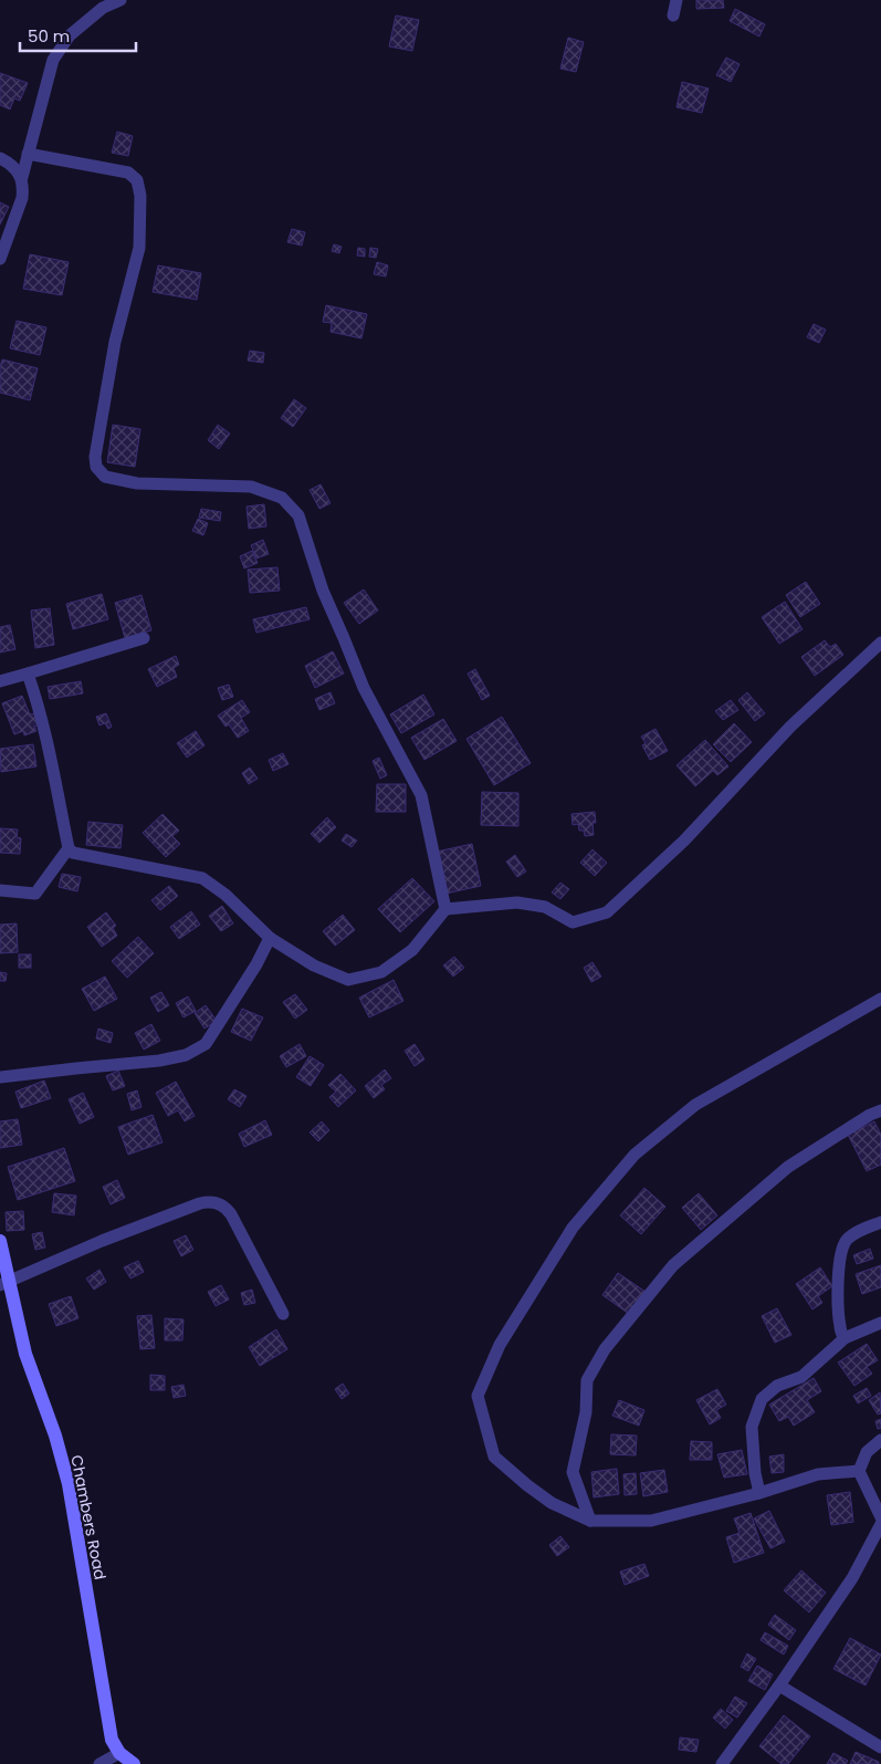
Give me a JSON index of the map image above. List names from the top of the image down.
{
  "streets": {
    "street": ["Chambers Road"]
  },
  "scale_bar": "50 m"
}
